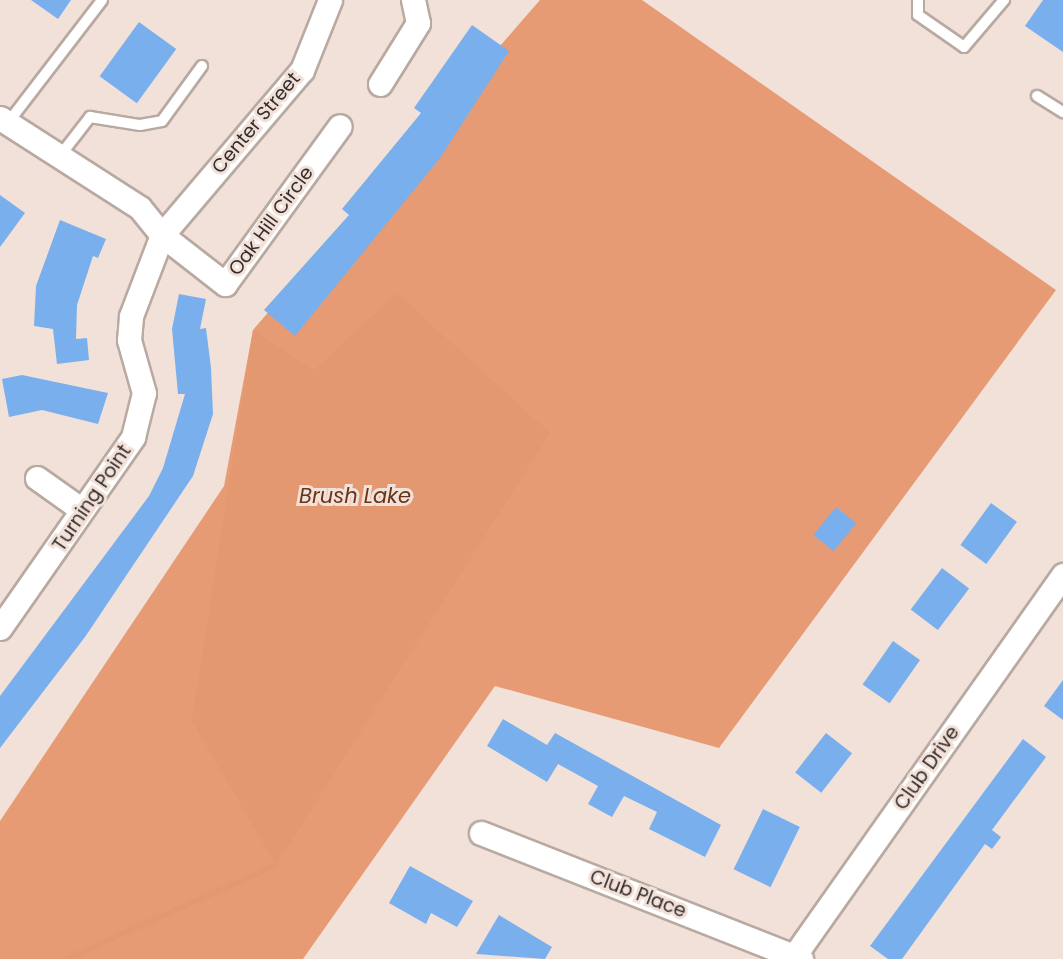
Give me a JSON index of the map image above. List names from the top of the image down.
{
  "streets": {
    "street": [
      "Center Street",
      "Oak Hill Circle",
      "Turning Point",
      "Club Drive",
      "Club Place"
    ]
  },
  "crossings": [
    ["Center Street", "Oak Hill Circle"],
    ["Center Street", "Turning Point"],
    ["Oak Hill Circle", "Turning Point"],
    ["Club Drive", "Club Place"]
  ],
  "water": ["Brush Lake"]
}
